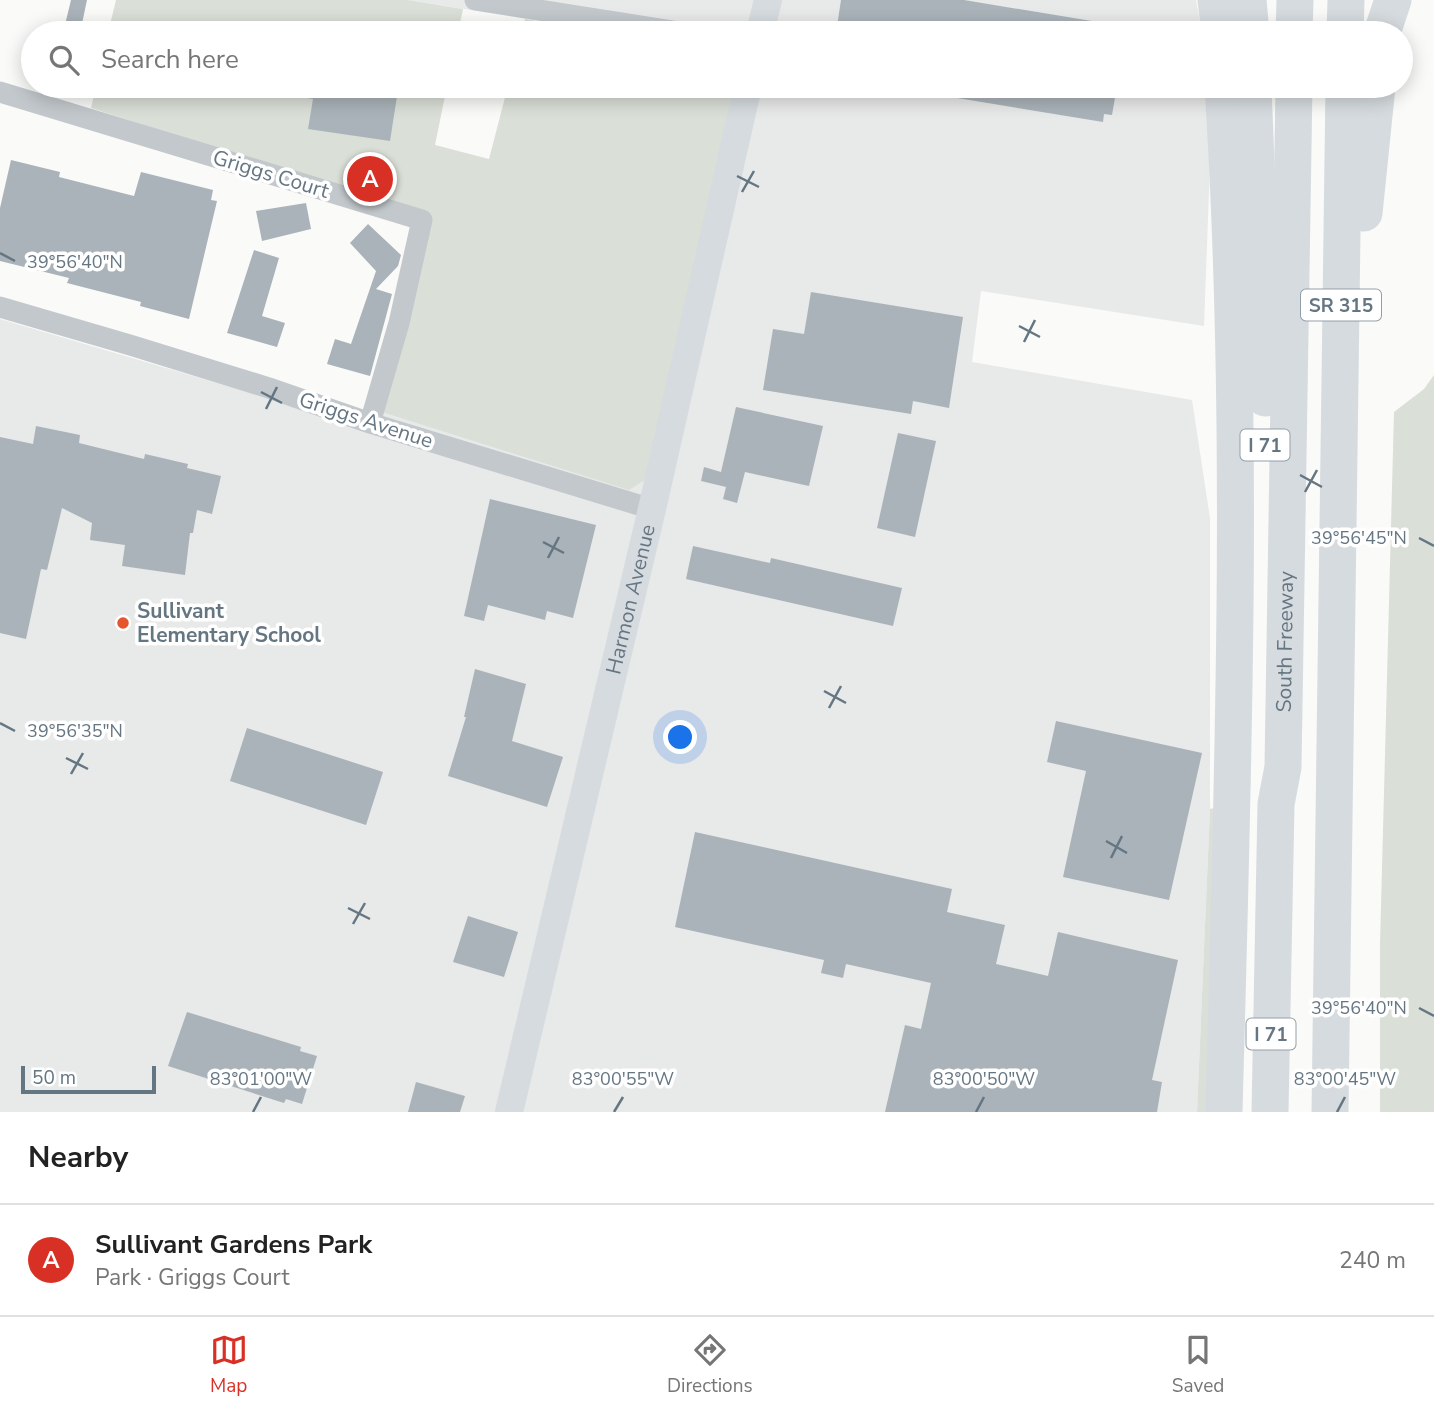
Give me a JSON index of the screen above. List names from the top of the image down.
{
  "streets": {
    "highway": ["SR 315", "I 71", "South Freeway"],
    "main road": ["Harmon Avenue"],
    "street": ["Griggs Court", "Griggs Avenue"]
  },
  "crossings": [
    ["Griggs Court", "Griggs Avenue"],
    ["Griggs Avenue", "Harmon Avenue"],
    ["I 71", "South Freeway"]
  ],
  "places": ["Sullivant Elementary School"],
  "scale_bar": "50 m",
  "page": {
    "search": "Search here",
    "pins": "A",
    "scale": "50 m",
    "heading": "Nearby",
    "list": [
      {
        "mark": "A",
        "name": "Sullivant Gardens Park",
        "note": "Park · Griggs Court",
        "value": "240 m"
      }
    ],
    "nav": ["Map", "Directions", "Saved"]
  },
  "coordinates": [
    "39°56'40\"N",
    "39°56'45\"N",
    "39°56'35\"N",
    "83°01'00\"W",
    "83°00'55\"W",
    "83°00'50\"W",
    "83°00'45\"W"
  ]
}
